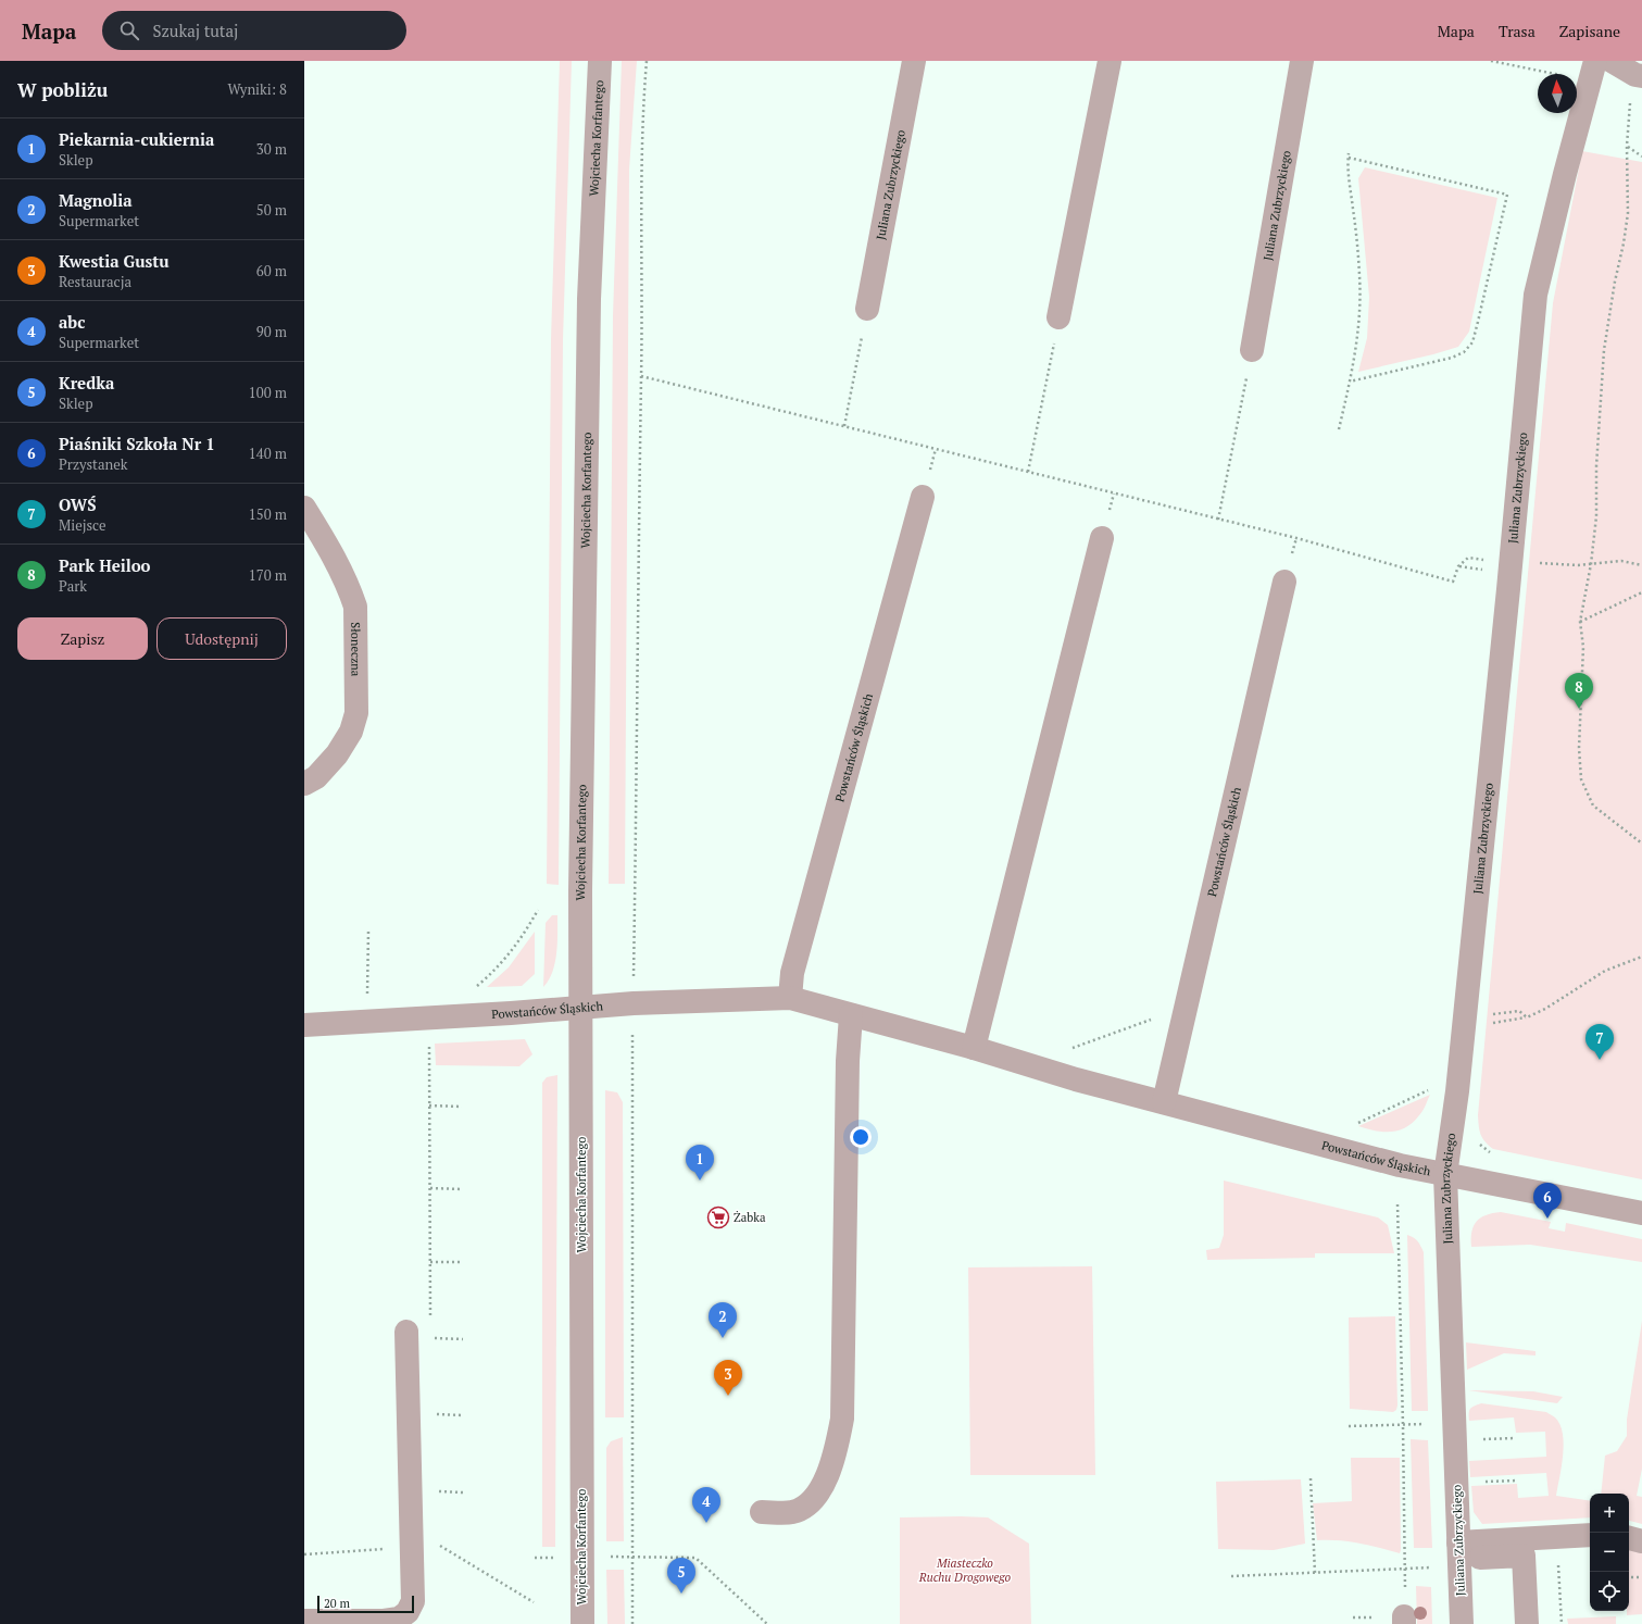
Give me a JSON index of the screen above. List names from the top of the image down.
{
  "streets": {
    "street": [
      "Wojciecha Korfantego",
      "Juliana Zubrzyckiego",
      "Słoneczna",
      "Powstańców Śląskich"
    ]
  },
  "crossings": [
    ["Wojciecha Korfantego", "Powstańców Śląskich"],
    ["Juliana Zubrzyckiego", "Powstańców Śląskich"]
  ],
  "parks": ["Miasteczko Ruchu Drogowego"],
  "places": {
    "supermarket": ["Żabka"]
  },
  "scale_bar": "20 m",
  "north": "top",
  "page": {
    "header": "Mapa",
    "search": "Szukaj tutaj",
    "nav": ["Mapa", "Trasa", "Zapisane"],
    "heading": ["W pobliżu", "Wyniki: 8"],
    "list": [
      {
        "mark": "1",
        "name": "Piekarnia-cukiernia",
        "note": "Sklep",
        "value": "30 m"
      },
      {
        "mark": "2",
        "name": "Magnolia",
        "note": "Supermarket",
        "value": "50 m"
      },
      {
        "mark": "3",
        "name": "Kwestia Gustu",
        "note": "Restauracja",
        "value": "60 m"
      },
      {
        "mark": "4",
        "name": "abc",
        "note": "Supermarket",
        "value": "90 m"
      },
      {
        "mark": "5",
        "name": "Kredka",
        "note": "Sklep",
        "value": "100 m"
      },
      {
        "mark": "6",
        "name": "Piaśniki Szkoła Nr 1",
        "note": "Przystanek",
        "value": "140 m"
      },
      {
        "mark": "7",
        "name": "OWŚ",
        "note": "Miejsce",
        "value": "150 m"
      },
      {
        "mark": "8",
        "name": "Park Heiloo",
        "note": "Park",
        "value": "170 m"
      }
    ],
    "buttons": ["Zapisz", "Udostępnij"],
    "pins": [
      "8",
      "7",
      "1",
      "6",
      "2",
      "3",
      "4",
      "5"
    ],
    "map_buttons": ["+", "−"],
    "scale": "20 m"
  }
}
